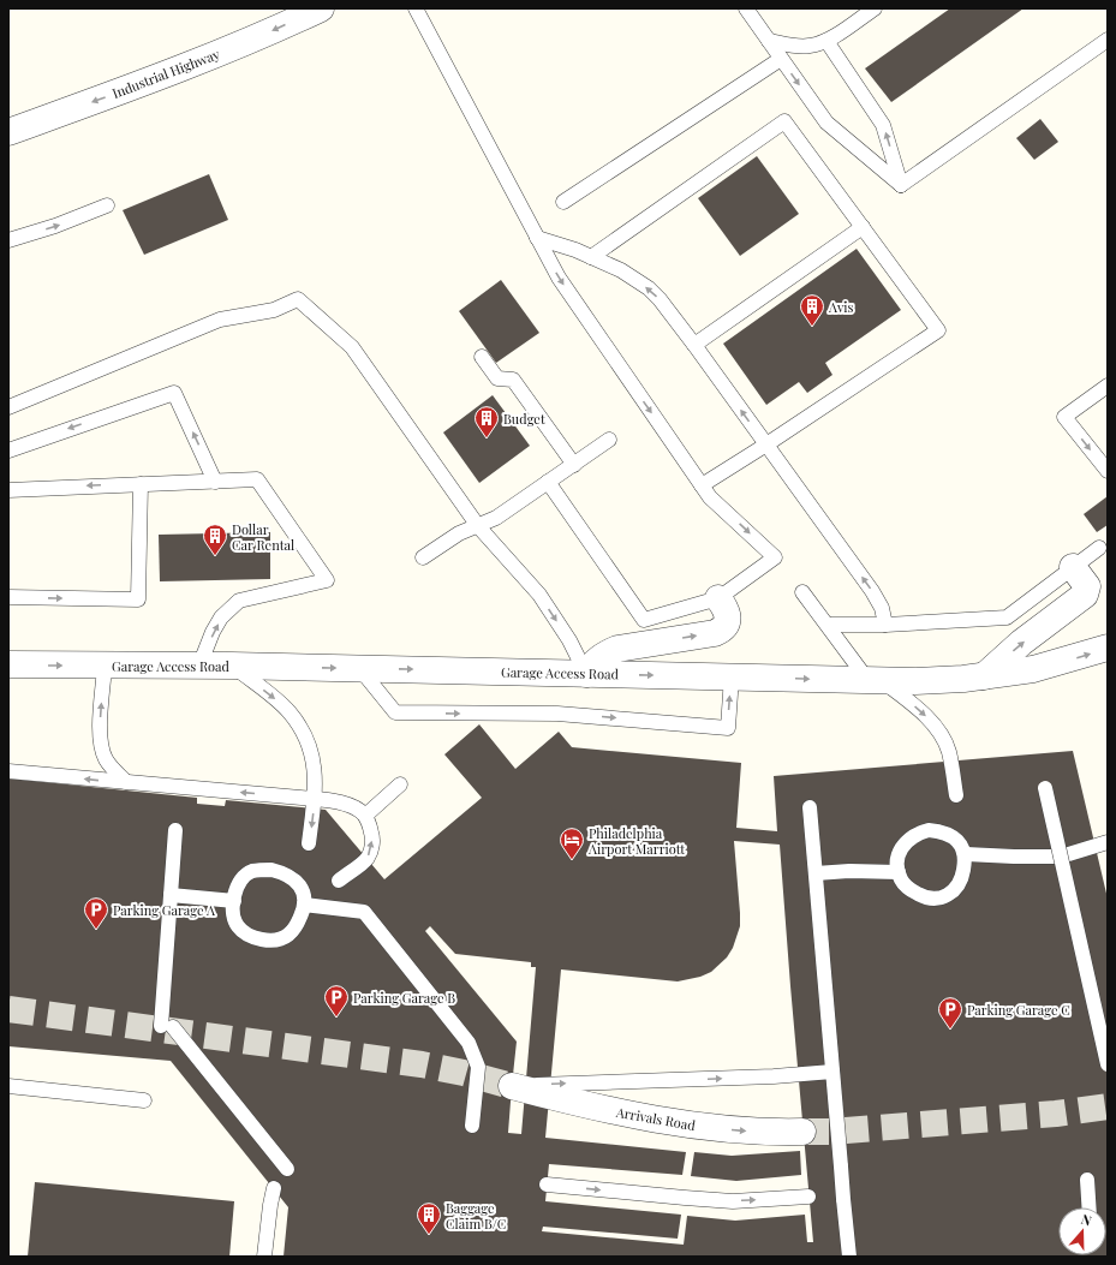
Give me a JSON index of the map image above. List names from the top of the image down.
{
  "streets": {
    "street": ["Industrial Highway", "Garage Access Road", "Arrivals Road"]
  },
  "one_way": ["Industrial Highway", "Garage Access Road", "Arrivals Road"],
  "places": {
    "building": [
      "Avis",
      "Budget",
      "Dollar Car Rental",
      "Baggage Claim B/C"
    ],
    "hotel": ["Philadelphia Airport Marriott"],
    "parking": ["Parking Garage A", "Parking Garage B", "Parking Garage C"]
  },
  "north": "top"
}
